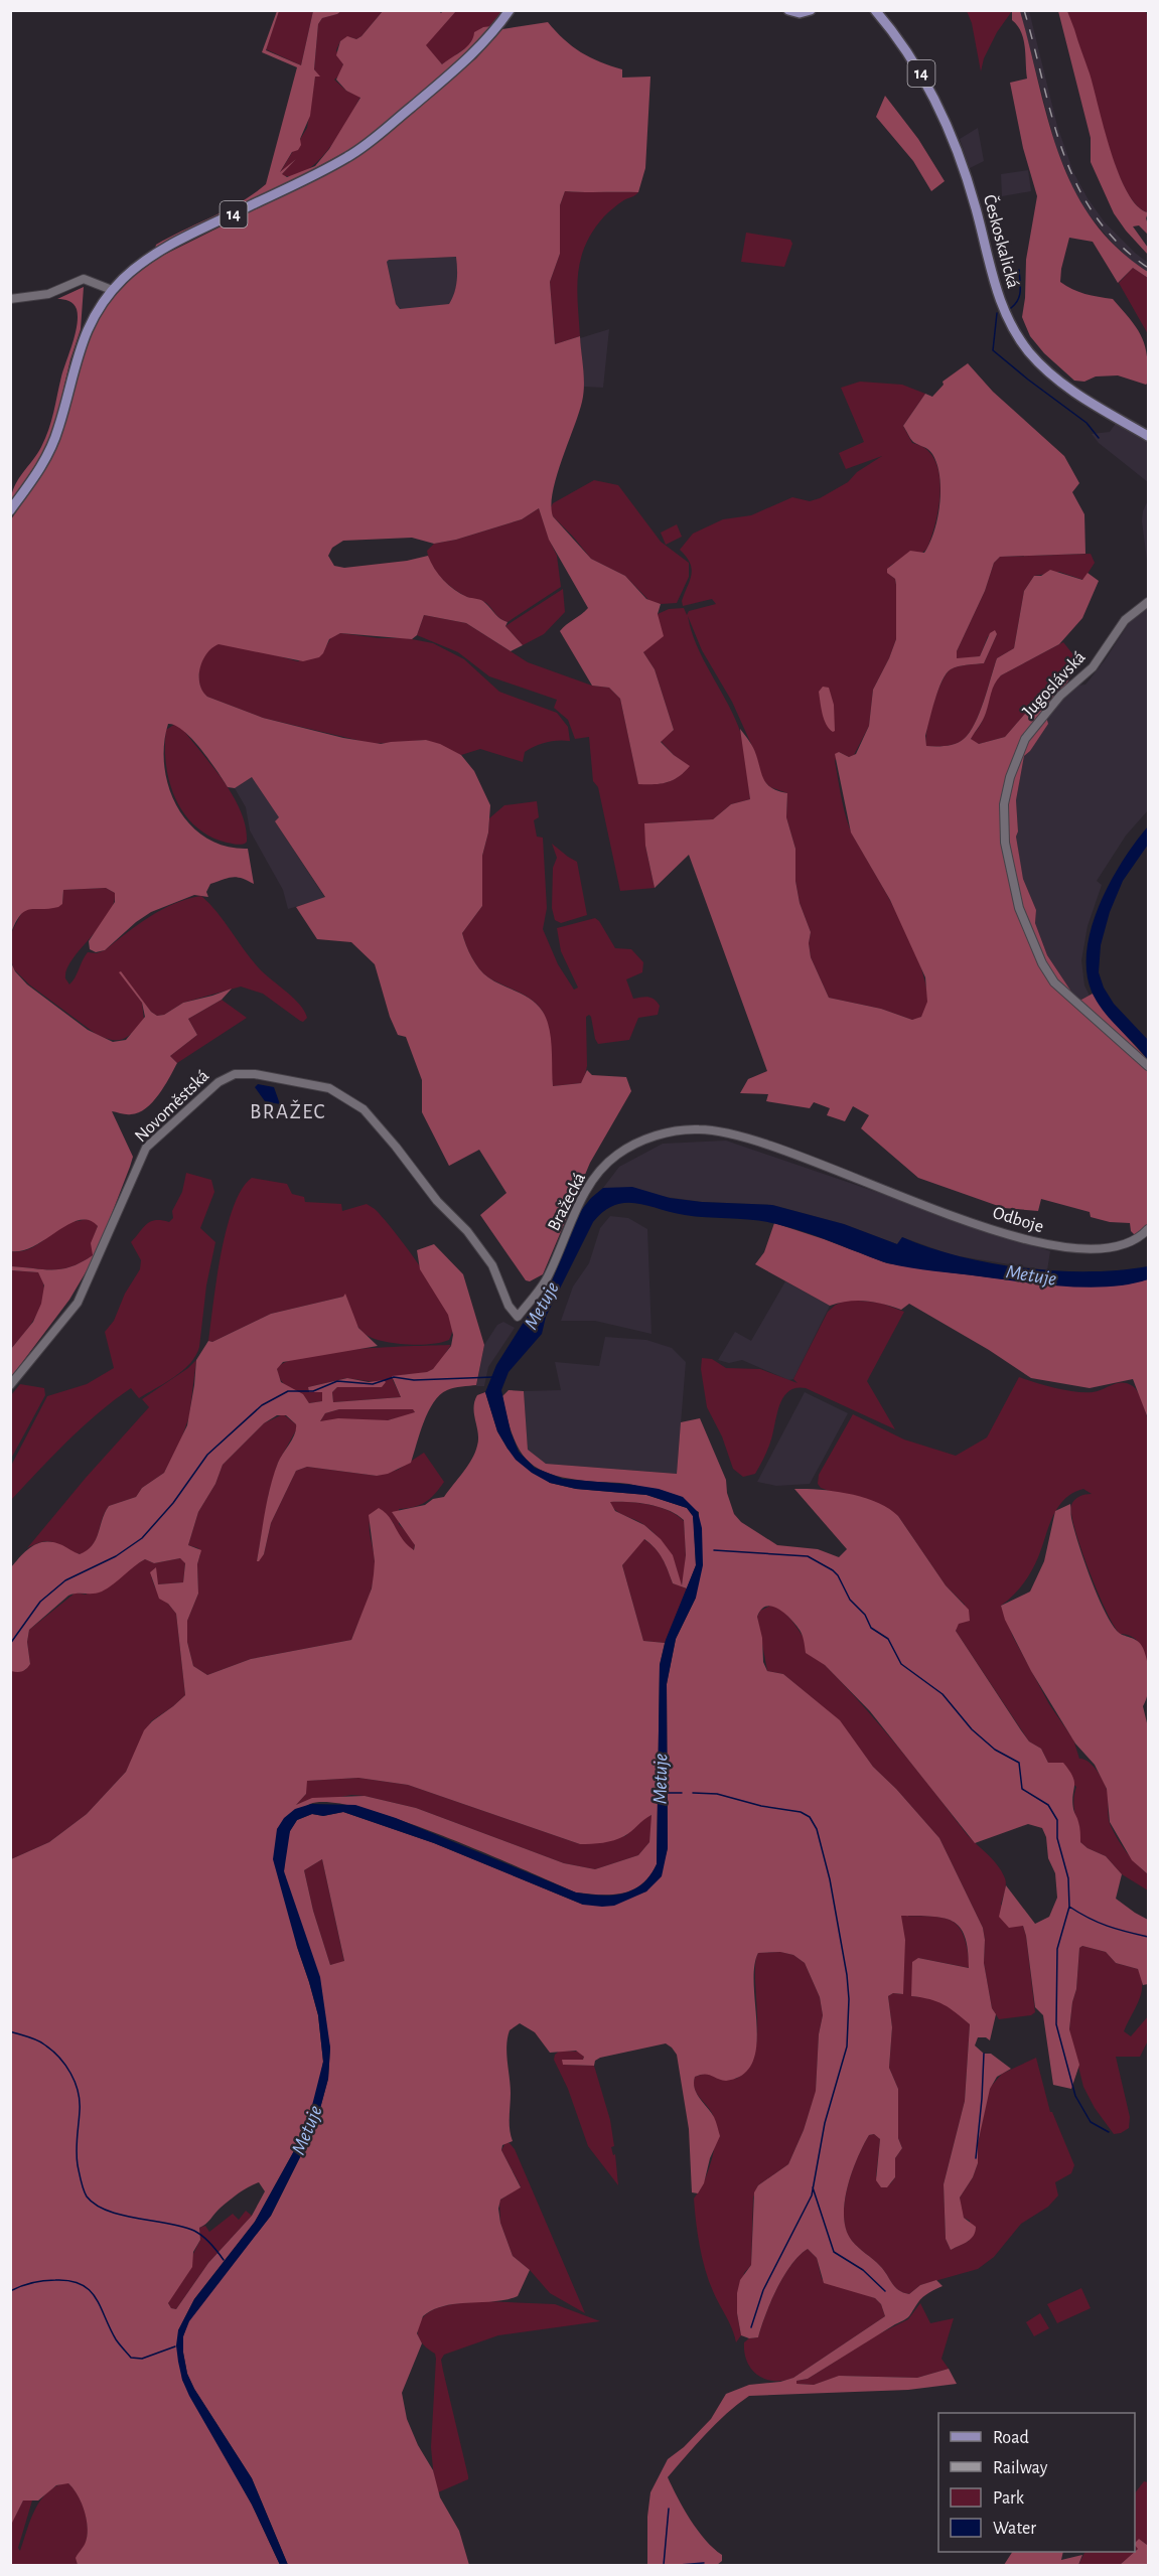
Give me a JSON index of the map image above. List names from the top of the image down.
{
  "streets": {
    "main road": ["14", "Českoskalická"],
    "street": [
      "Jugoslávská",
      "Novoměstská",
      "Bražecká",
      "Odboje"
    ]
  },
  "crossings": [
    ["Novoměstská", "Bražecká"],
    ["Bražecká", "Odboje"]
  ],
  "districts": ["BRAŽEC"],
  "water": ["Metuje"],
  "legend": [
    "Road",
    "Railway",
    "Park",
    "Water"
  ]
}
